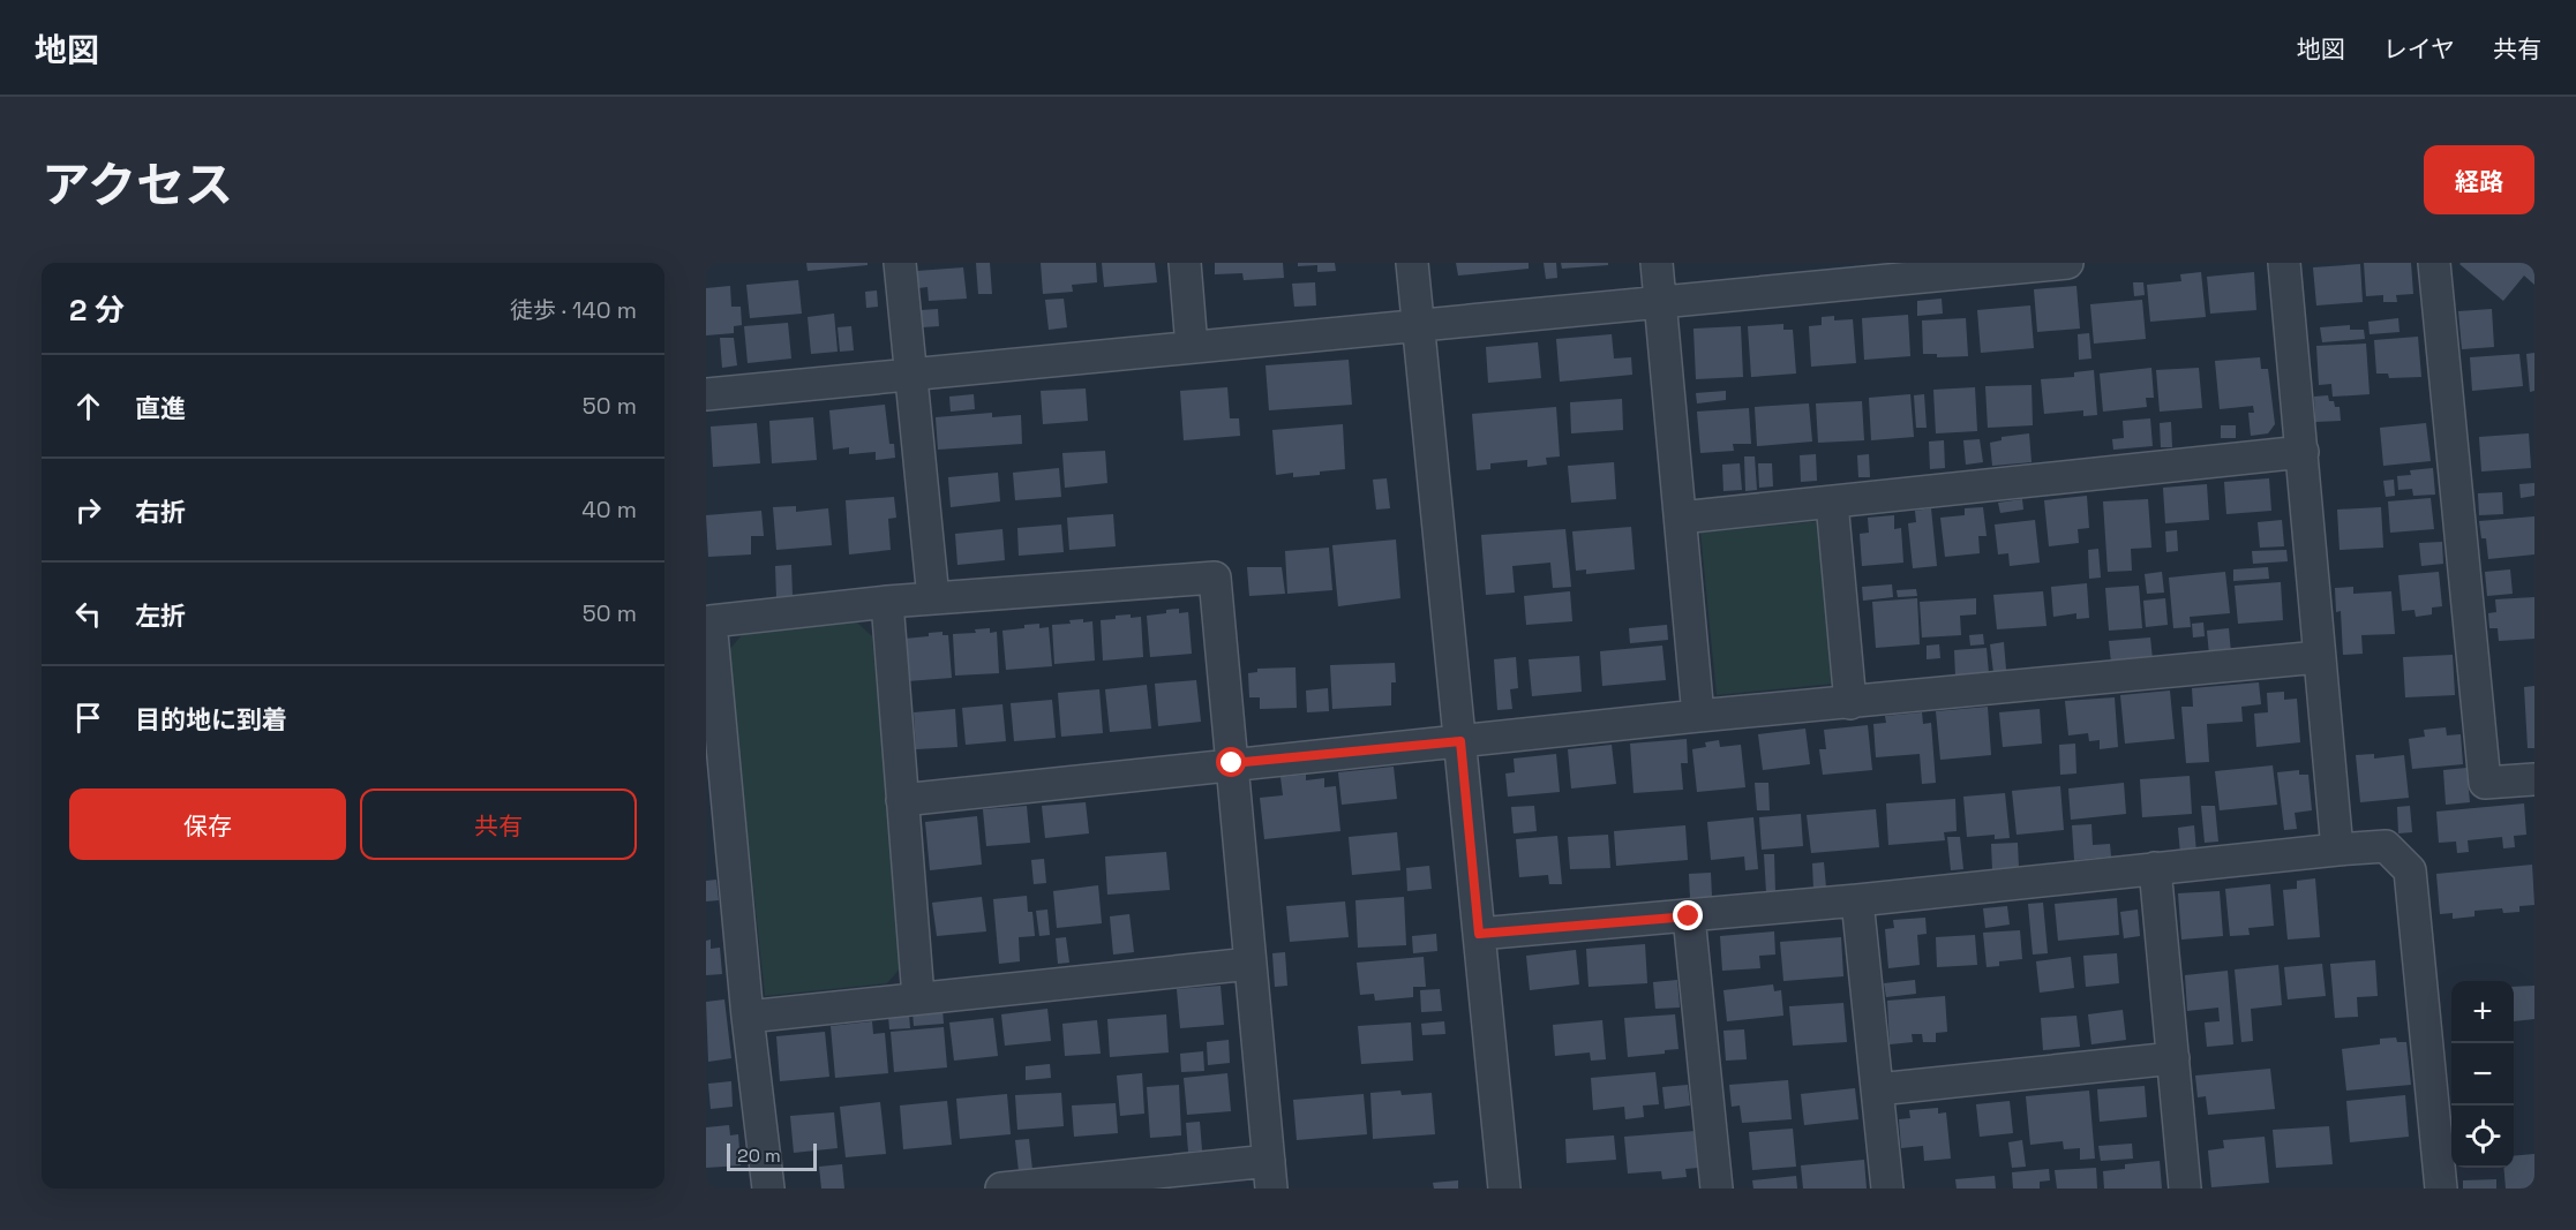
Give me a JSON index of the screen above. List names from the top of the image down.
{
  "scale_bar": "20 m",
  "page": {
    "header": "地図",
    "nav": ["地図", "レイヤ", "共有"],
    "title": "アクセス",
    "buttons": [
      "経路",
      ["保存", "共有"]
    ],
    "heading": ["2 分", "徒歩 · 140 m"],
    "list": [
      ["直進", "50 m"],
      ["右折", "40 m"],
      ["左折", "50 m"],
      "目的地に到着"
    ],
    "map_buttons": ["+", "−"],
    "scale": "20 m"
  }
}
